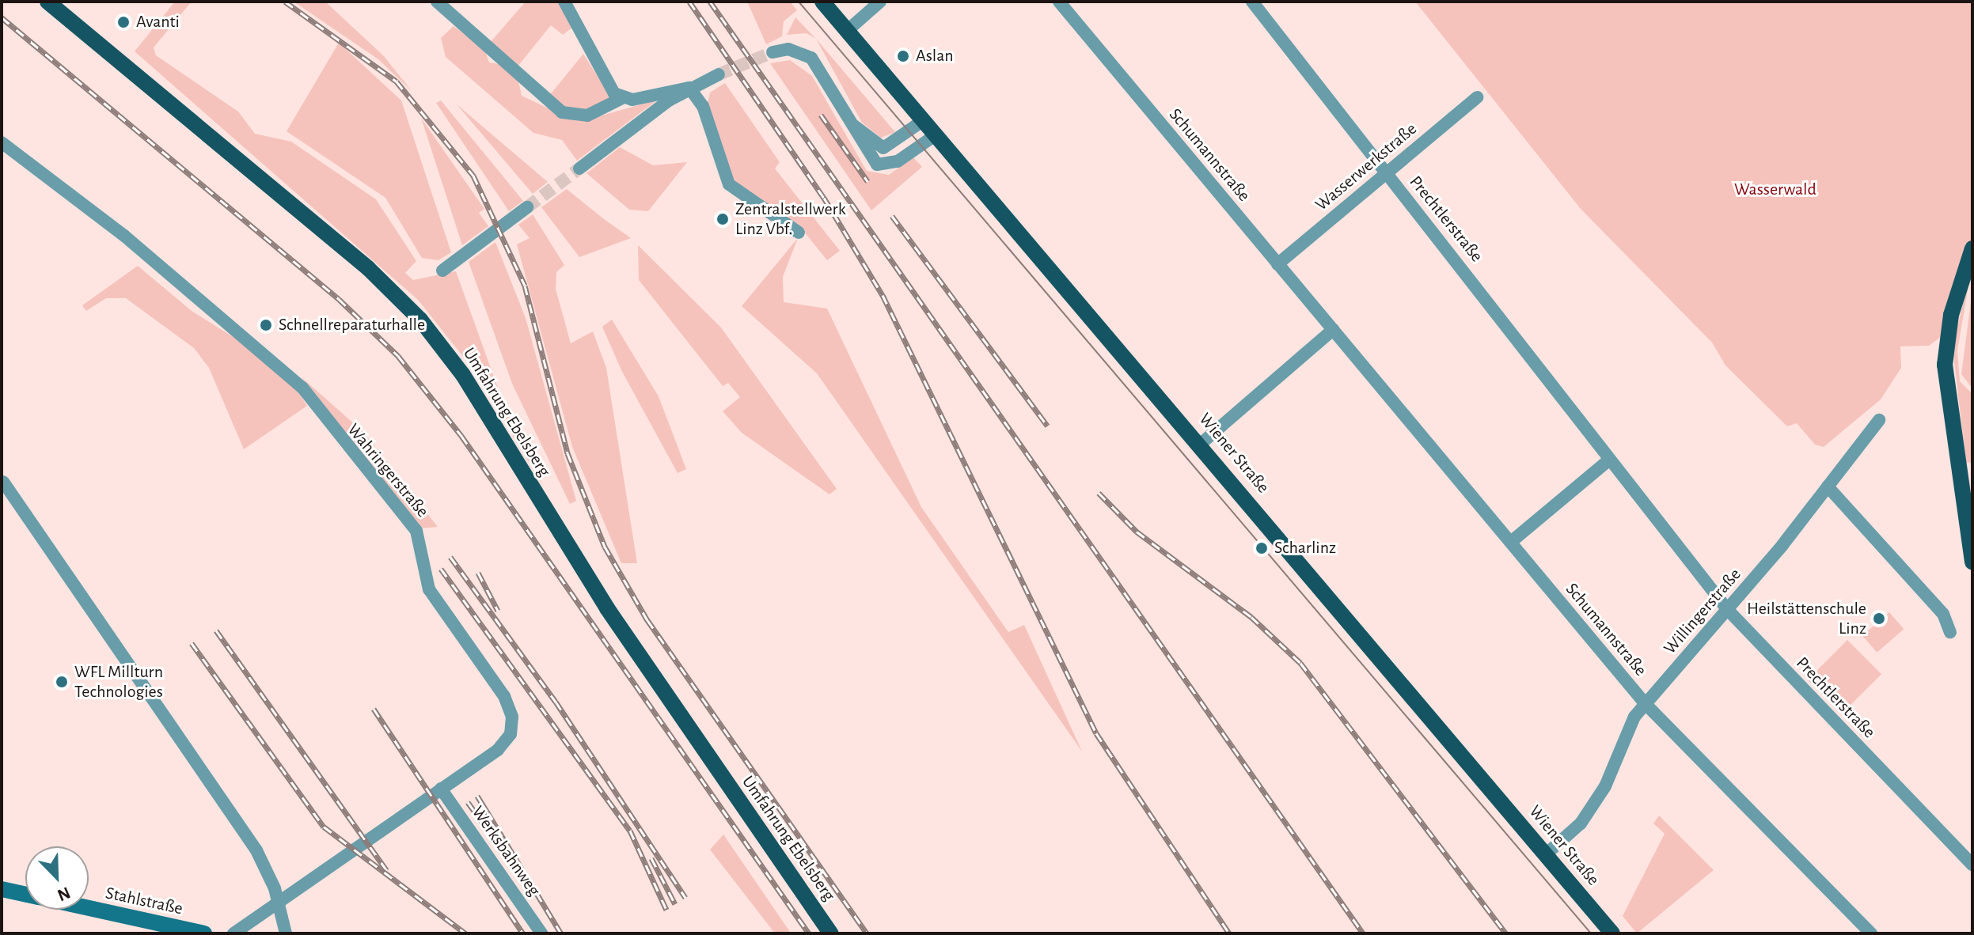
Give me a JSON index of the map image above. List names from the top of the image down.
{
  "streets": {
    "main road": ["Umfahrung Ebelsberg", "Wiener Straße"],
    "street": [
      "Schumannstraße",
      "Wasserwerkstraße",
      "Prechtlerstraße",
      "Wahringerstraße",
      "Willingerstraße",
      "Werksbahnweg",
      "Stahlstraße"
    ]
  },
  "crossings": [
    ["Schumannstraße", "Wasserwerkstraße"],
    ["Schumannstraße", "Willingerstraße"],
    ["Wasserwerkstraße", "Prechtlerstraße"],
    ["Prechtlerstraße", "Willingerstraße"],
    ["Wiener Straße", "Willingerstraße"],
    ["Wahringerstraße", "Werksbahnweg"]
  ],
  "parks": ["Wasserwald"],
  "places": [
    "Avanti",
    "Aslan",
    "Zentralstellwerk Linz Vbf.",
    "Schnellreparaturhalle",
    "Scharlinz",
    "Heilstättenschule Linz",
    "WFL Millturn Technologies"
  ],
  "north": "bottom right"
}
